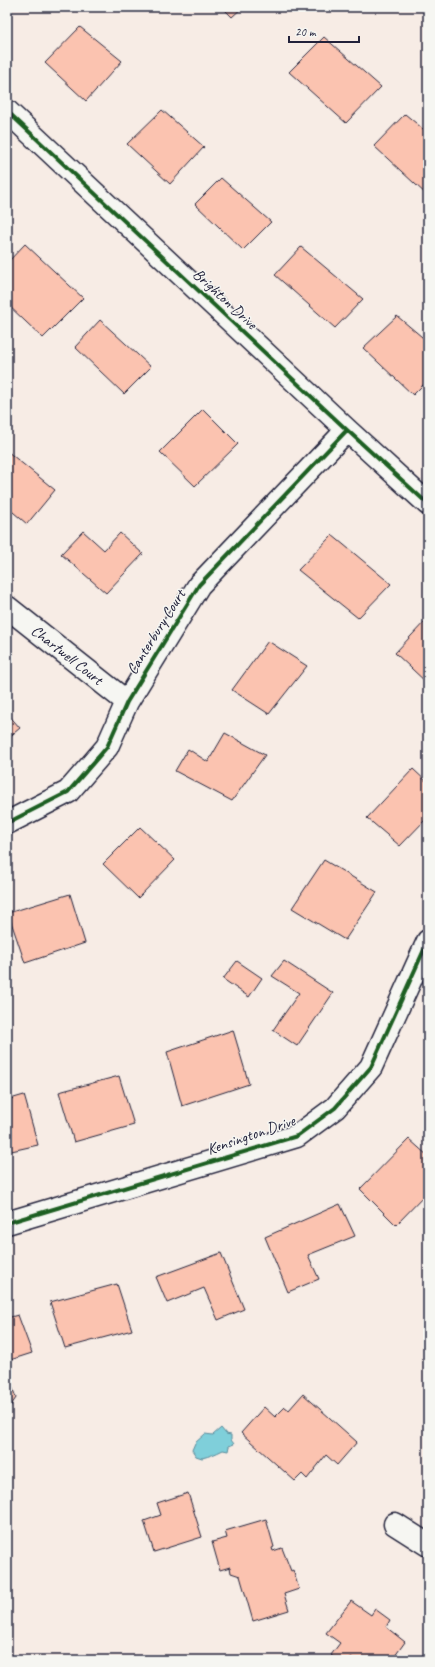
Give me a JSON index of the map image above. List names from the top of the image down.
{
  "streets": {
    "street": [
      "Brighton Drive",
      "Canterbury Court",
      "Chartwell Court",
      "Kensington Drive"
    ]
  },
  "crossings": [
    ["Brighton Drive", "Canterbury Court"],
    ["Canterbury Court", "Chartwell Court"]
  ],
  "scale_bar": "20 m"
}
